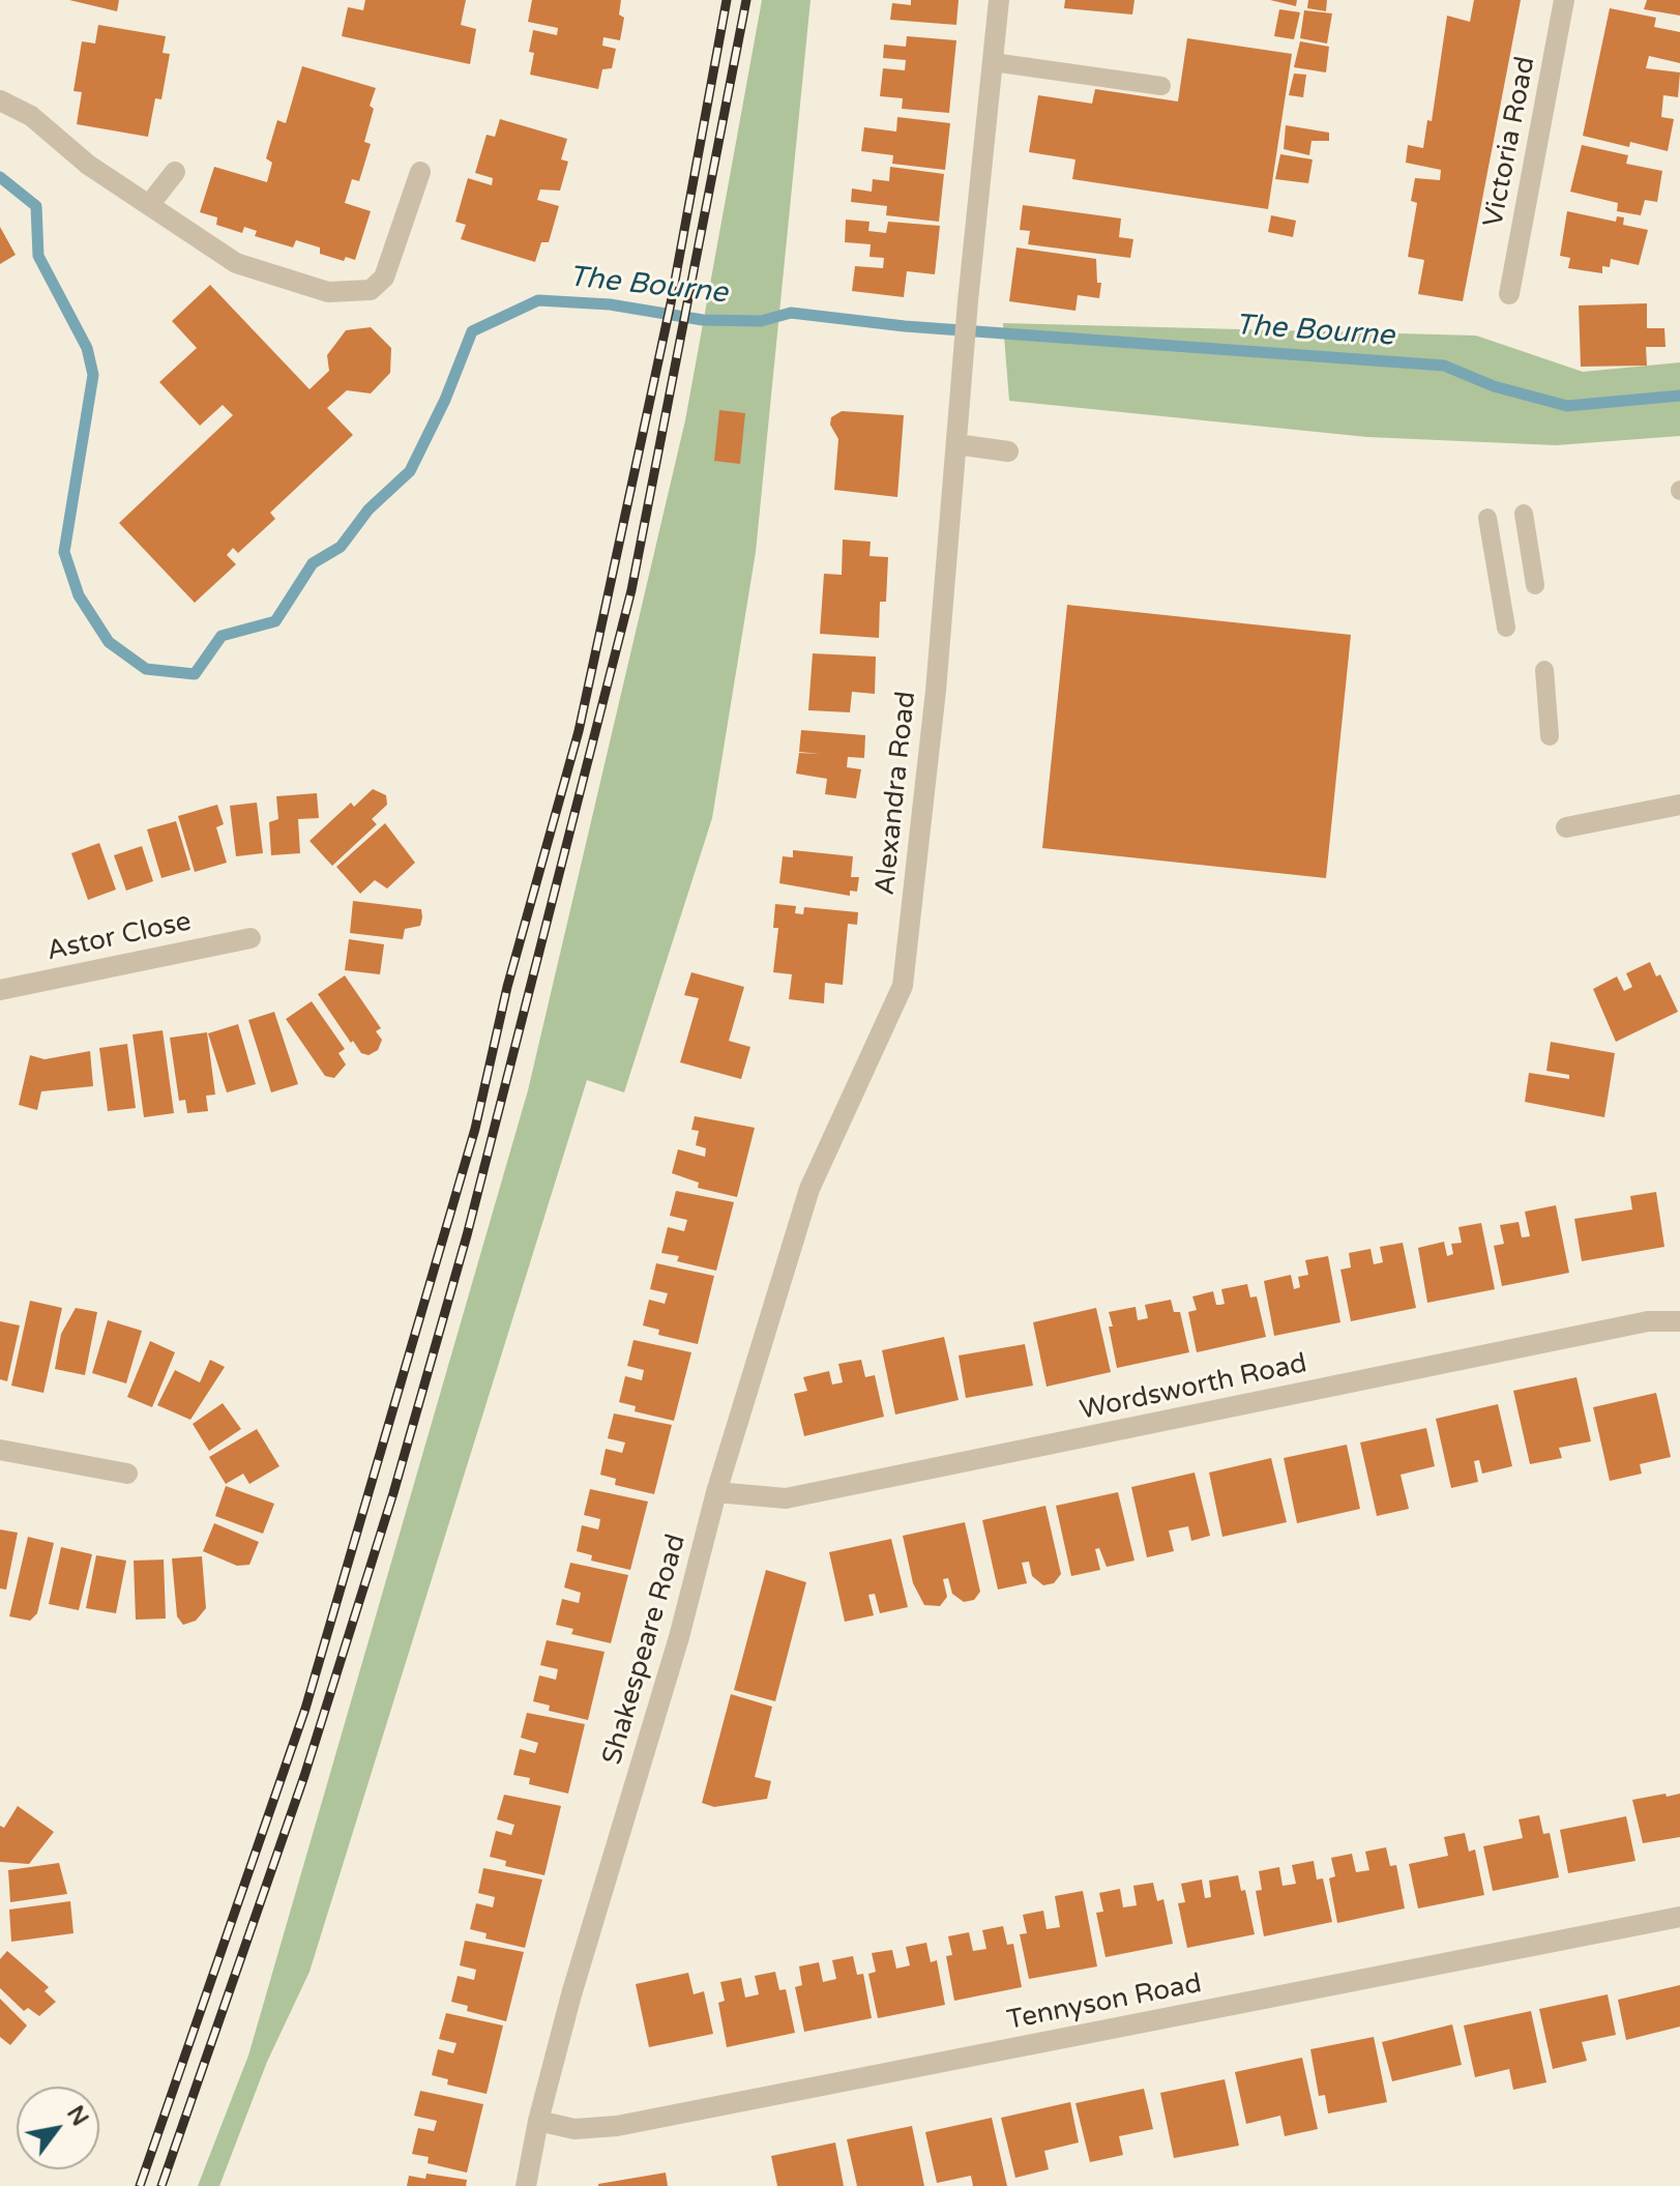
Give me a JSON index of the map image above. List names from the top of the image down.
{
  "streets": {
    "street": [
      "Victoria Road",
      "Alexandra Road",
      "Astor Close",
      "Wordsworth Road",
      "Shakespeare Road",
      "Tennyson Road"
    ]
  },
  "crossings": [
    ["Alexandra Road", "Shakespeare Road"],
    ["Wordsworth Road", "Shakespeare Road"],
    ["Shakespeare Road", "Tennyson Road"]
  ],
  "water": ["The Bourne"],
  "north": "top right"
}
